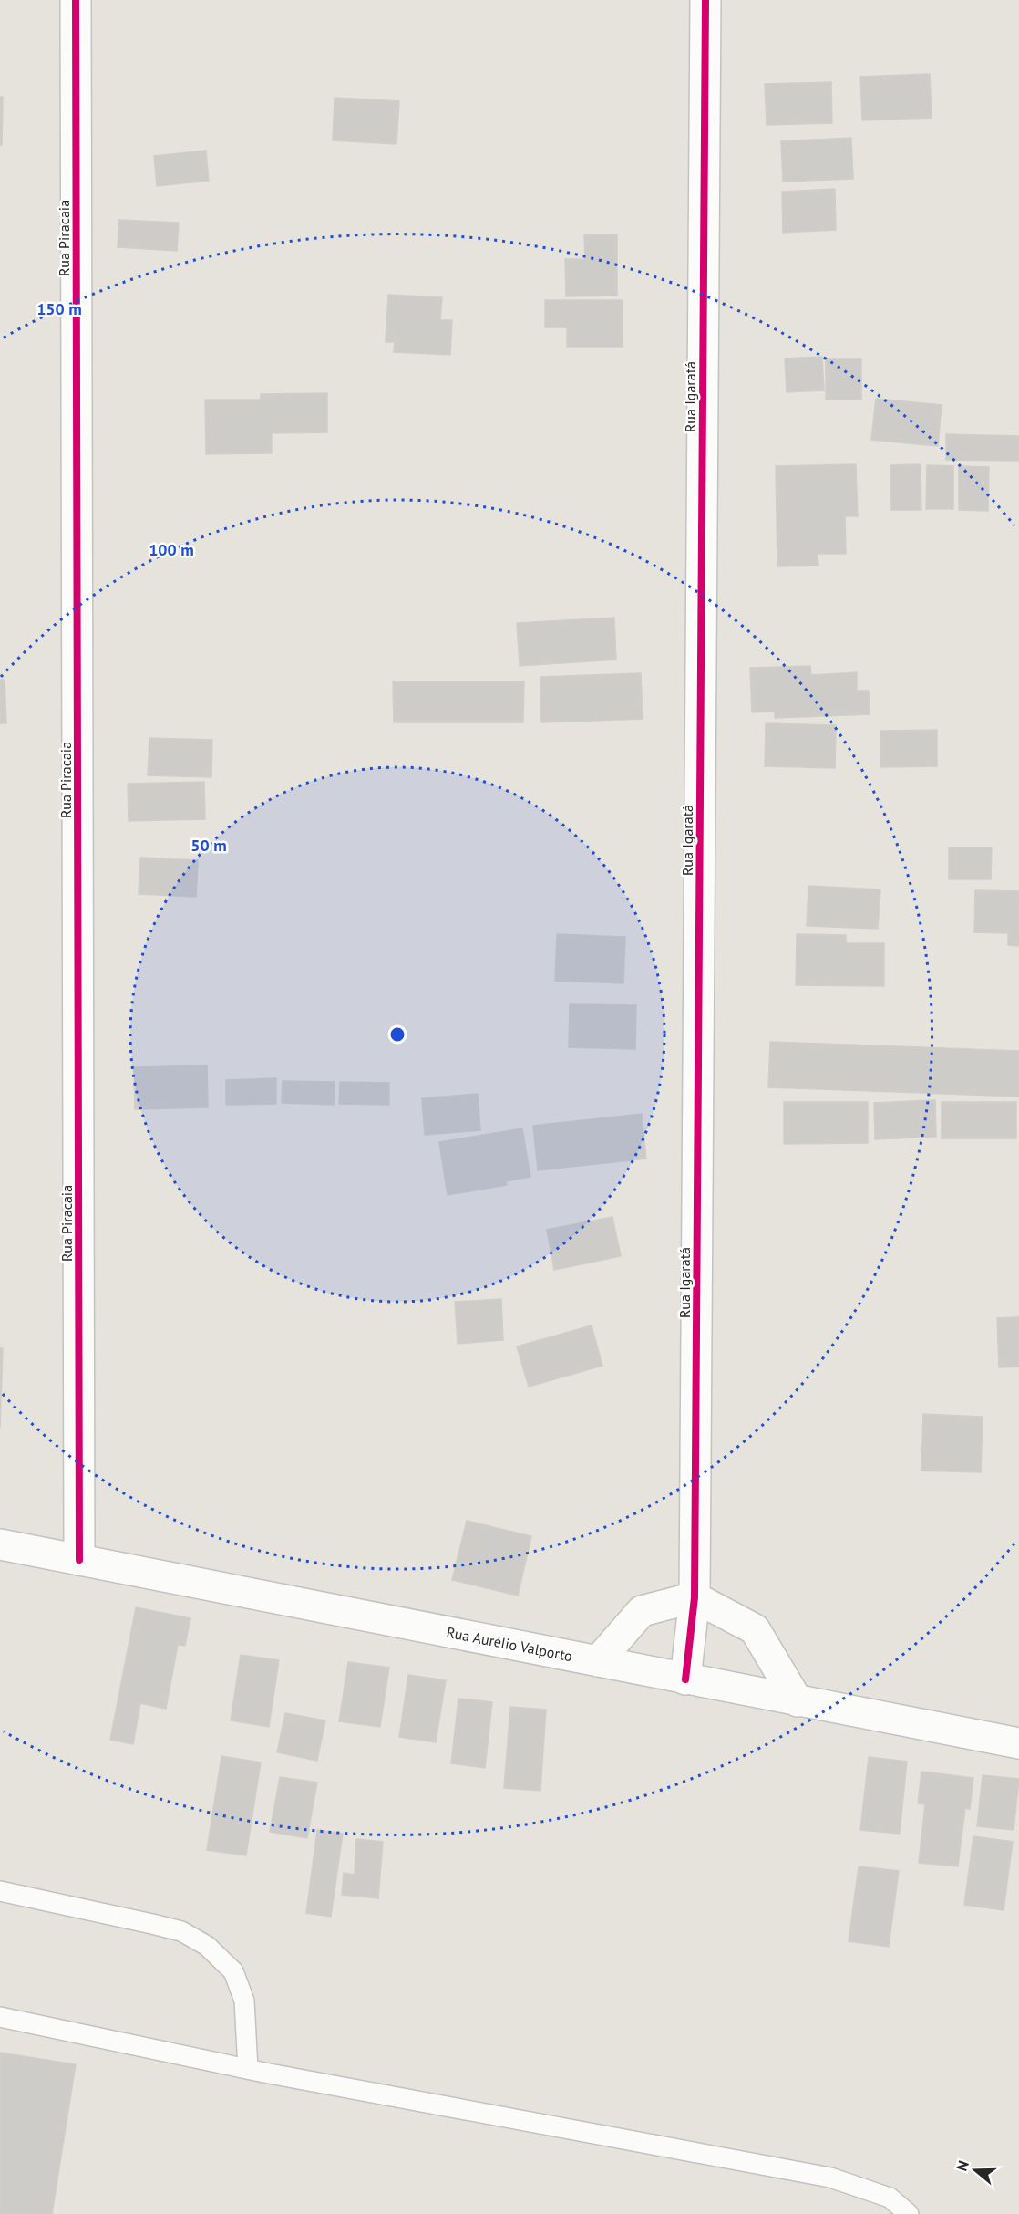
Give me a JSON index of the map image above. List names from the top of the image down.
{
  "streets": {
    "street": ["Rua Piracaia", "Rua Igaratá", "Rua Aurélio Valporto"]
  },
  "crossings": [
    ["Rua Piracaia", "Rua Aurélio Valporto"],
    ["Rua Igaratá", "Rua Aurélio Valporto"]
  ],
  "north": "left",
  "rings": ["150 m", "100 m", "50 m"]
}
